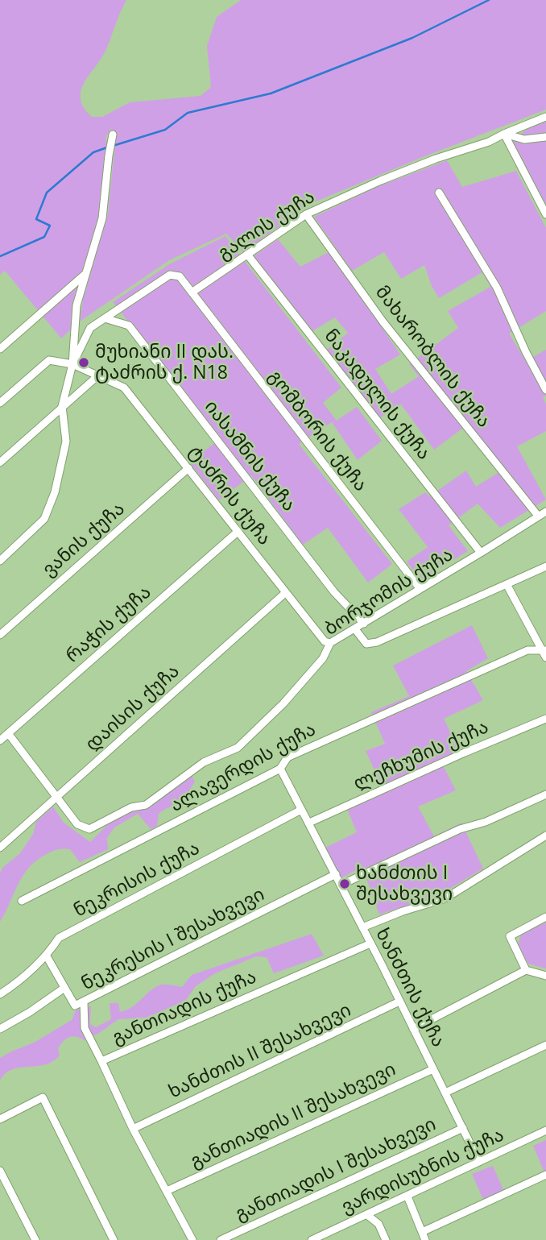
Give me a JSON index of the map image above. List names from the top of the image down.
{
  "streets": {
    "street": [
      "გალის ქუჩა",
      "მახარობლის ქუჩა",
      "ნაკადულის ქუჩა",
      "გომბორის ქუჩა",
      "იასამნის ქუჩა",
      "ტაძრის ქუჩა",
      "ვანის ქუჩა",
      "ბორჯომის ქუჩა",
      "რაჭის ქუჩა",
      "დაისის ქუჩა",
      "ლეჩხუმის ქუჩა",
      "ალავერდის ქუჩა",
      "ნეკრისის ქუჩა",
      "ნეკრესის I შესახვევი",
      "ხანძთის ქუჩა",
      "განთიადის ქუჩა",
      "ხანძთის II შესახვევი",
      "განთიადის II შესახვევი",
      "განთიადის I შესახვევი",
      "ვარდისუბნის ქუჩა"
    ]
  },
  "crossings": [
    ["გალის ქუჩა", "მახარობლის ქუჩა"],
    ["გალის ქუჩა", "ნაკადულის ქუჩა"],
    ["გალის ქუჩა", "გომბორის ქუჩა"],
    ["მახარობლის ქუჩა", "ბორჯომის ქუჩა"],
    ["ნაკადულის ქუჩა", "ბორჯომის ქუჩა"],
    ["გომბორის ქუჩა", "ბორჯომის ქუჩა"],
    ["იასამნის ქუჩა", "ბორჯომის ქუჩა"],
    ["ტაძრის ქუჩა", "ვანის ქუჩა"],
    ["ტაძრის ქუჩა", "ბორჯომის ქუჩა"],
    ["ტაძრის ქუჩა", "რაჭის ქუჩა"],
    ["ტაძრის ქუჩა", "დაისის ქუჩა"],
    ["ბორჯომის ქუჩა", "რაჭის ქუჩა"],
    ["ბორჯომის ქუჩა", "დაისის ქუჩა"],
    ["ლეჩხუმის ქუჩა", "ხანძთის ქუჩა"],
    ["ალავერდის ქუჩა", "ხანძთის ქუჩა"],
    ["ნეკრისის ქუჩა", "ნეკრესის I შესახვევი"],
    ["ნეკრისის ქუჩა", "ხანძთის ქუჩა"],
    ["ნეკრესის I შესახვევი", "ხანძთის ქუჩა"],
    ["ხანძთის ქუჩა", "განთიადის ქუჩა"],
    ["ხანძთის ქუჩა", "ხანძთის II შესახვევი"],
    ["ხანძთის ქუჩა", "განთიადის II შესახვევი"],
    ["ხანძთის ქუჩა", "განთიადის I შესახვევი"],
    ["ხანძთის ქუჩა", "ვარდისუბნის ქუჩა"],
    ["განთიადის ქუჩა", "ხანძთის II შესახვევი"],
    ["განთიადის ქუჩა", "განთიადის II შესახვევი"]
  ],
  "places": ["მუხიანი II დას. ტაძრის ქ. N18", "ხანძთის I შესახვევი"]
}
